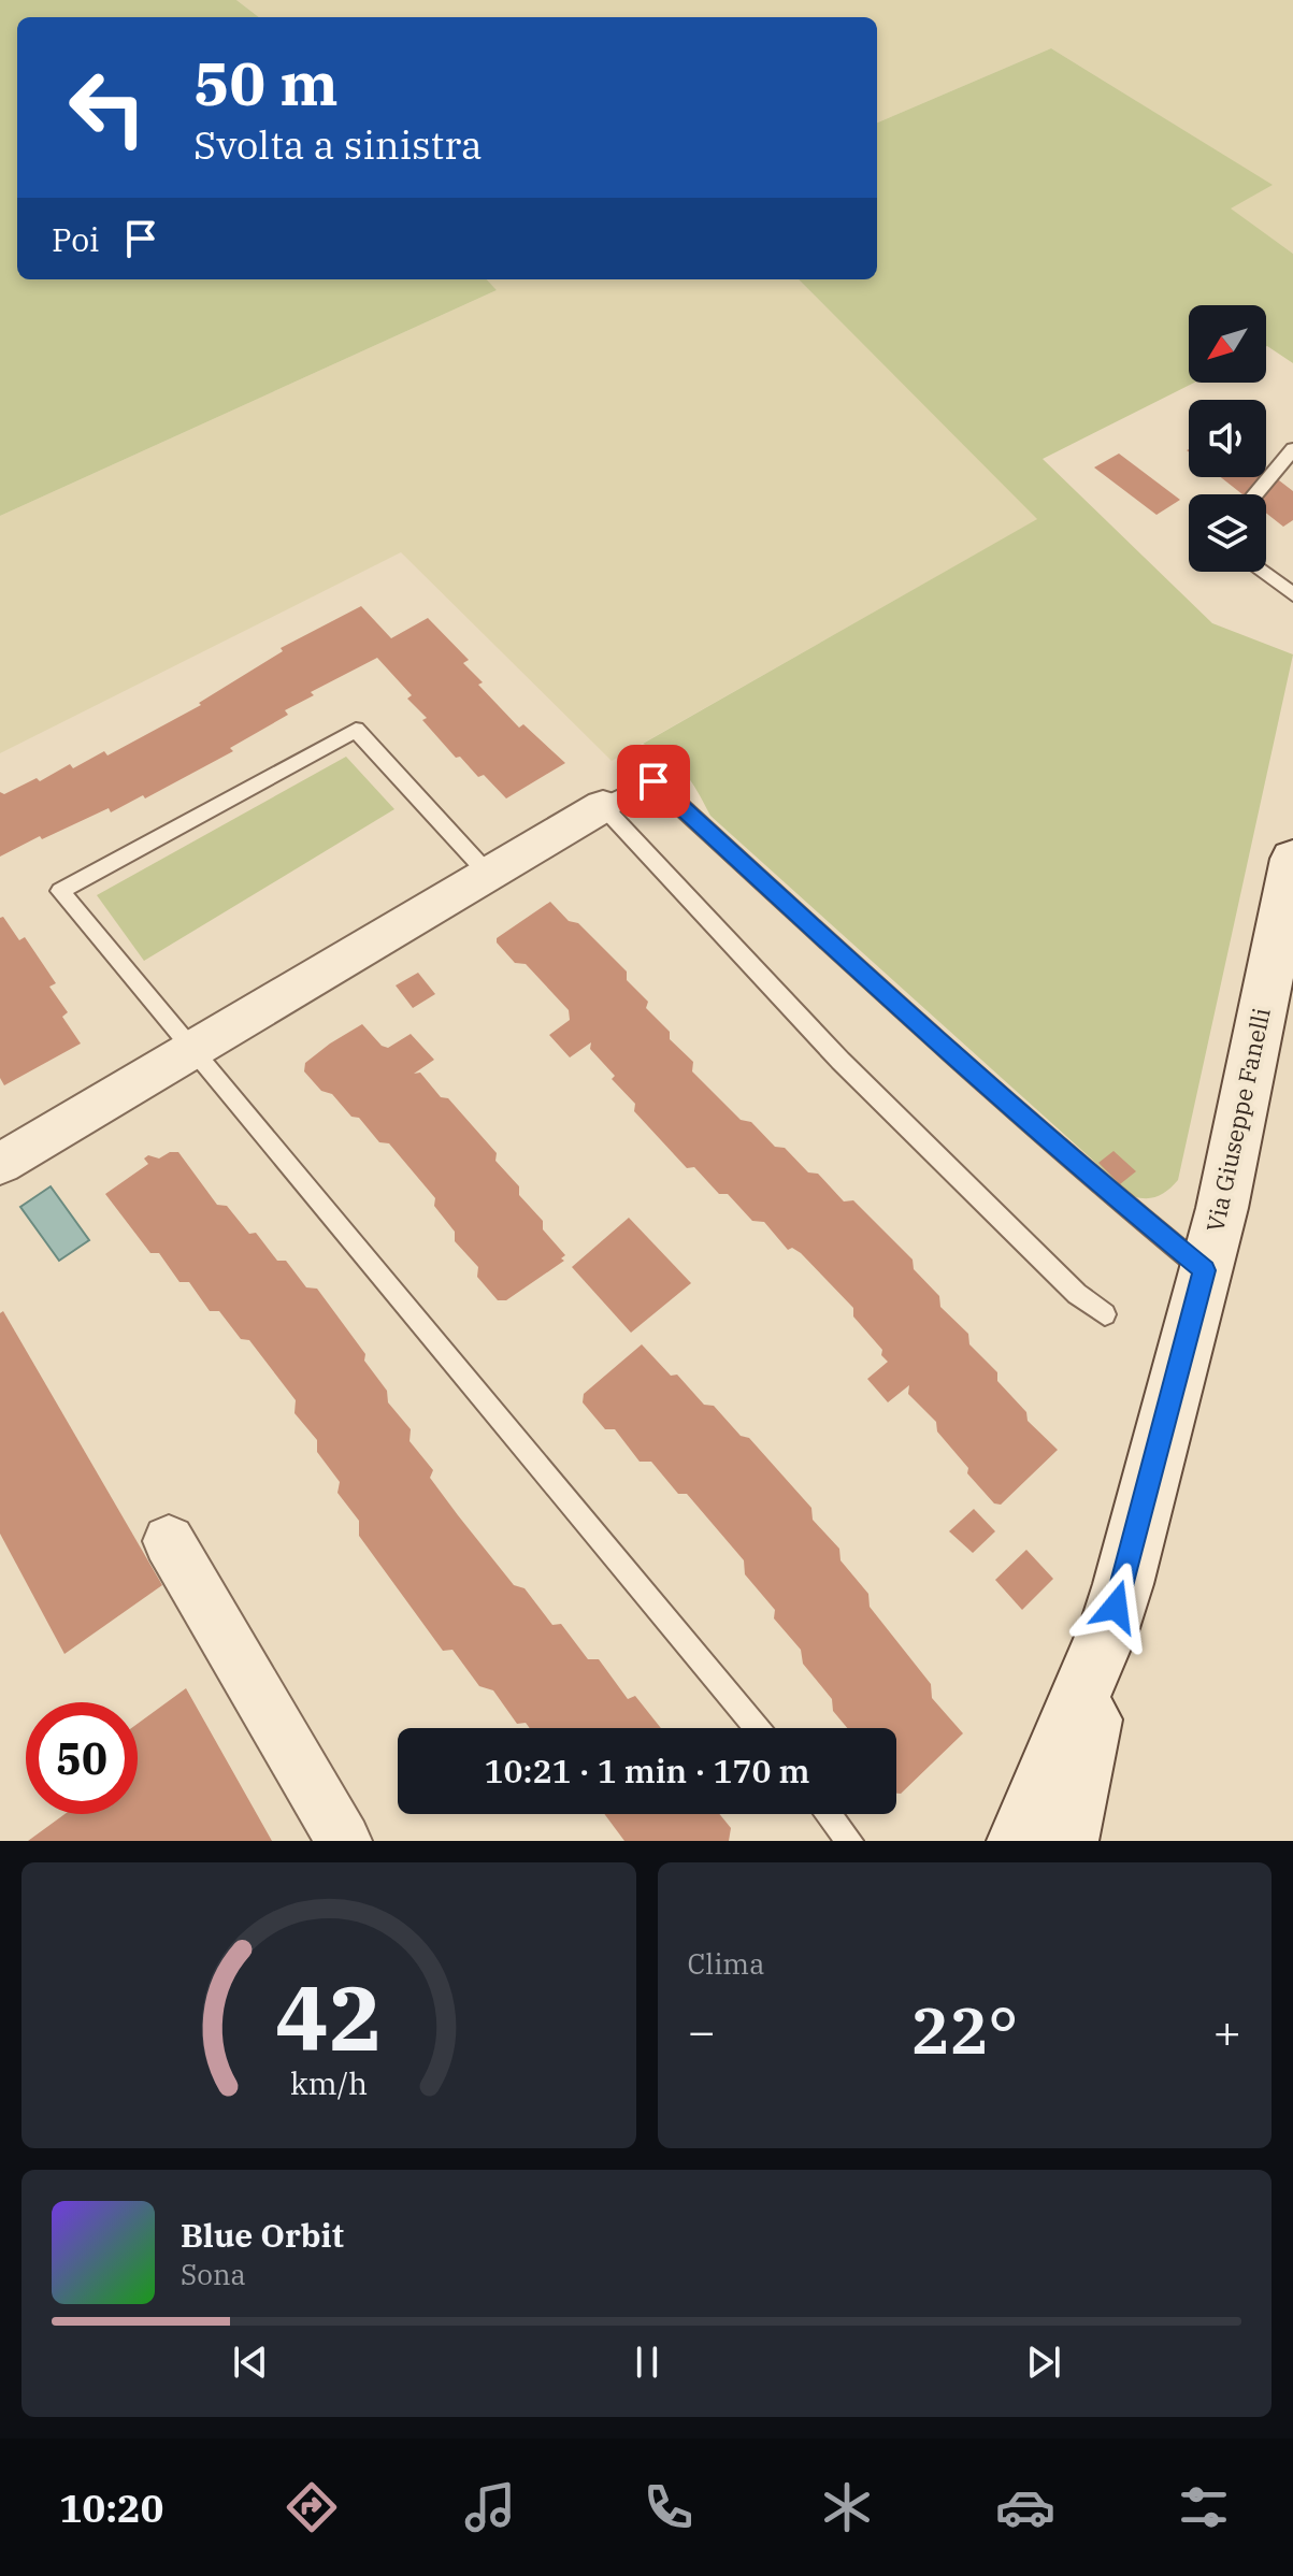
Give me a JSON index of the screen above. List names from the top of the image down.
{
  "streets": {
    "main road": ["Via Giuseppe Fanelli"]
  },
  "north": "bottom left",
  "page": {
    "turn": ["50 m", "Svolta a sinistra"],
    "then": "Poi",
    "limit": "50",
    "trip": "10:21 · 1 min · 170 m",
    "tile": "Clima",
    "heat": ["−", "22°", "+"],
    "song": ["Blue Orbit", "Sona"],
    "tabs": "10:20",
    "gauge": ["42", "km/h"]
  }
}
